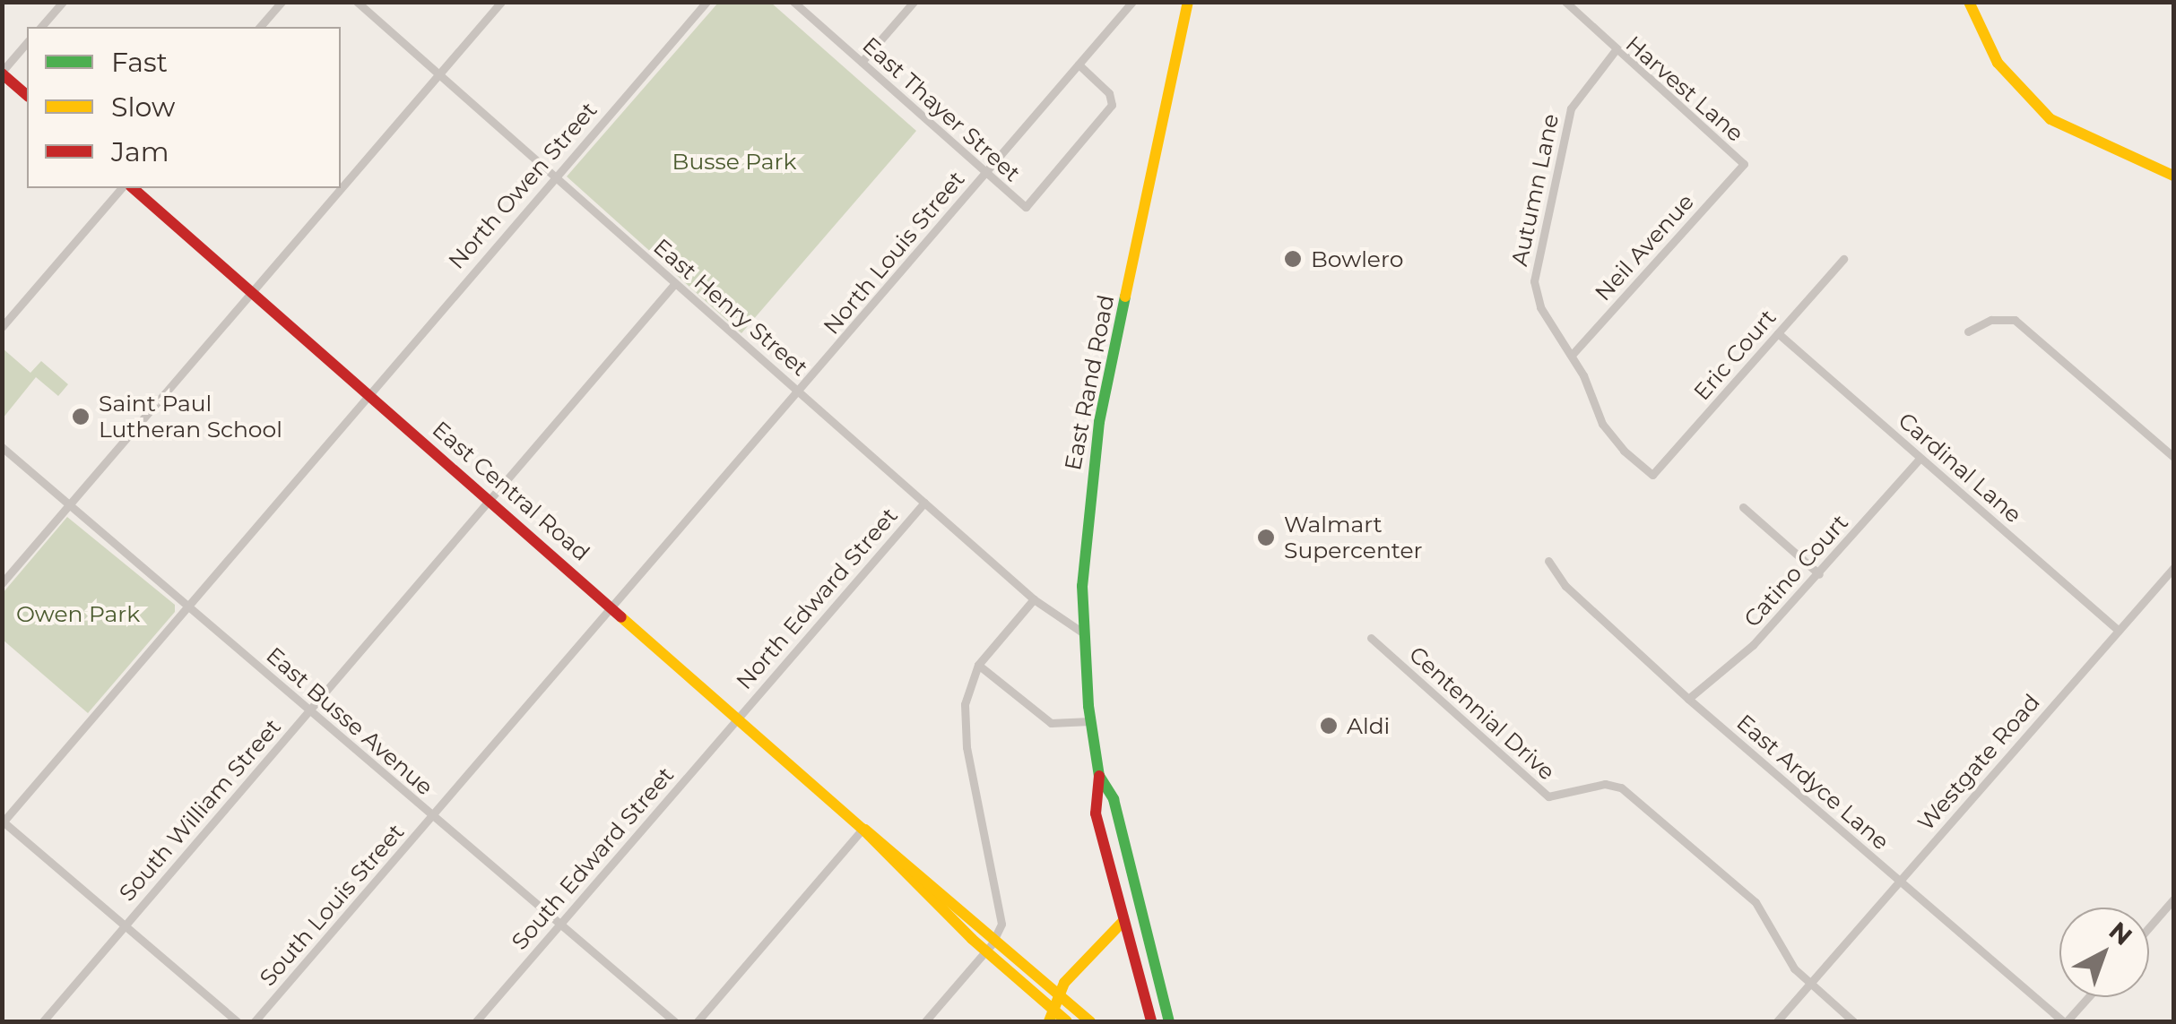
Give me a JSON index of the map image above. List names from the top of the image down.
{
  "streets": {
    "main road": ["East Rand Road", "East Central Road"],
    "street": [
      "Harvest Lane",
      "East Thayer Street",
      "North Owen Street",
      "Autumn Lane",
      "Neil Avenue",
      "North Louis Street",
      "East Henry Street",
      "Eric Court",
      "Cardinal Lane",
      "Catino Court",
      "North Edward Street",
      "Centennial Drive",
      "East Busse Avenue",
      "Westgate Road",
      "East Ardyce Lane",
      "South William Street",
      "South Edward Street",
      "South Louis Street"
    ]
  },
  "crossings": [
    ["Harvest Lane", "Autumn Lane"],
    ["Harvest Lane", "Neil Avenue"],
    ["East Thayer Street", "North Louis Street"],
    ["North Owen Street", "East Henry Street"],
    ["North Owen Street", "East Central Road"],
    ["North Owen Street", "East Busse Avenue"],
    ["Autumn Lane", "Neil Avenue"],
    ["Autumn Lane", "Eric Court"],
    ["North Louis Street", "East Henry Street"],
    ["North Louis Street", "East Central Road"],
    ["North Louis Street", "South Louis Street"],
    ["East Henry Street", "East Rand Road"],
    ["East Henry Street", "North Edward Street"],
    ["East Henry Street", "South William Street"],
    ["Eric Court", "Cardinal Lane"],
    ["Cardinal Lane", "Catino Court"],
    ["Cardinal Lane", "Westgate Road"],
    ["East Central Road", "North Edward Street"],
    ["East Central Road", "South William Street"],
    ["East Central Road", "South Edward Street"],
    ["East Central Road", "South Louis Street"],
    ["Catino Court", "East Ardyce Lane"],
    ["North Edward Street", "South Edward Street"],
    ["Centennial Drive", "Westgate Road"],
    ["East Busse Avenue", "South William Street"],
    ["East Busse Avenue", "South Edward Street"],
    ["East Busse Avenue", "South Louis Street"],
    ["Westgate Road", "East Ardyce Lane"]
  ],
  "parks": ["Busse Park", "Owen Park"],
  "places": [
    "Bowlero",
    "Saint Paul Lutheran School",
    "Walmart Supercenter",
    "Aldi"
  ],
  "legend": ["Fast", "Slow", "Jam"],
  "north": "top right"
}
